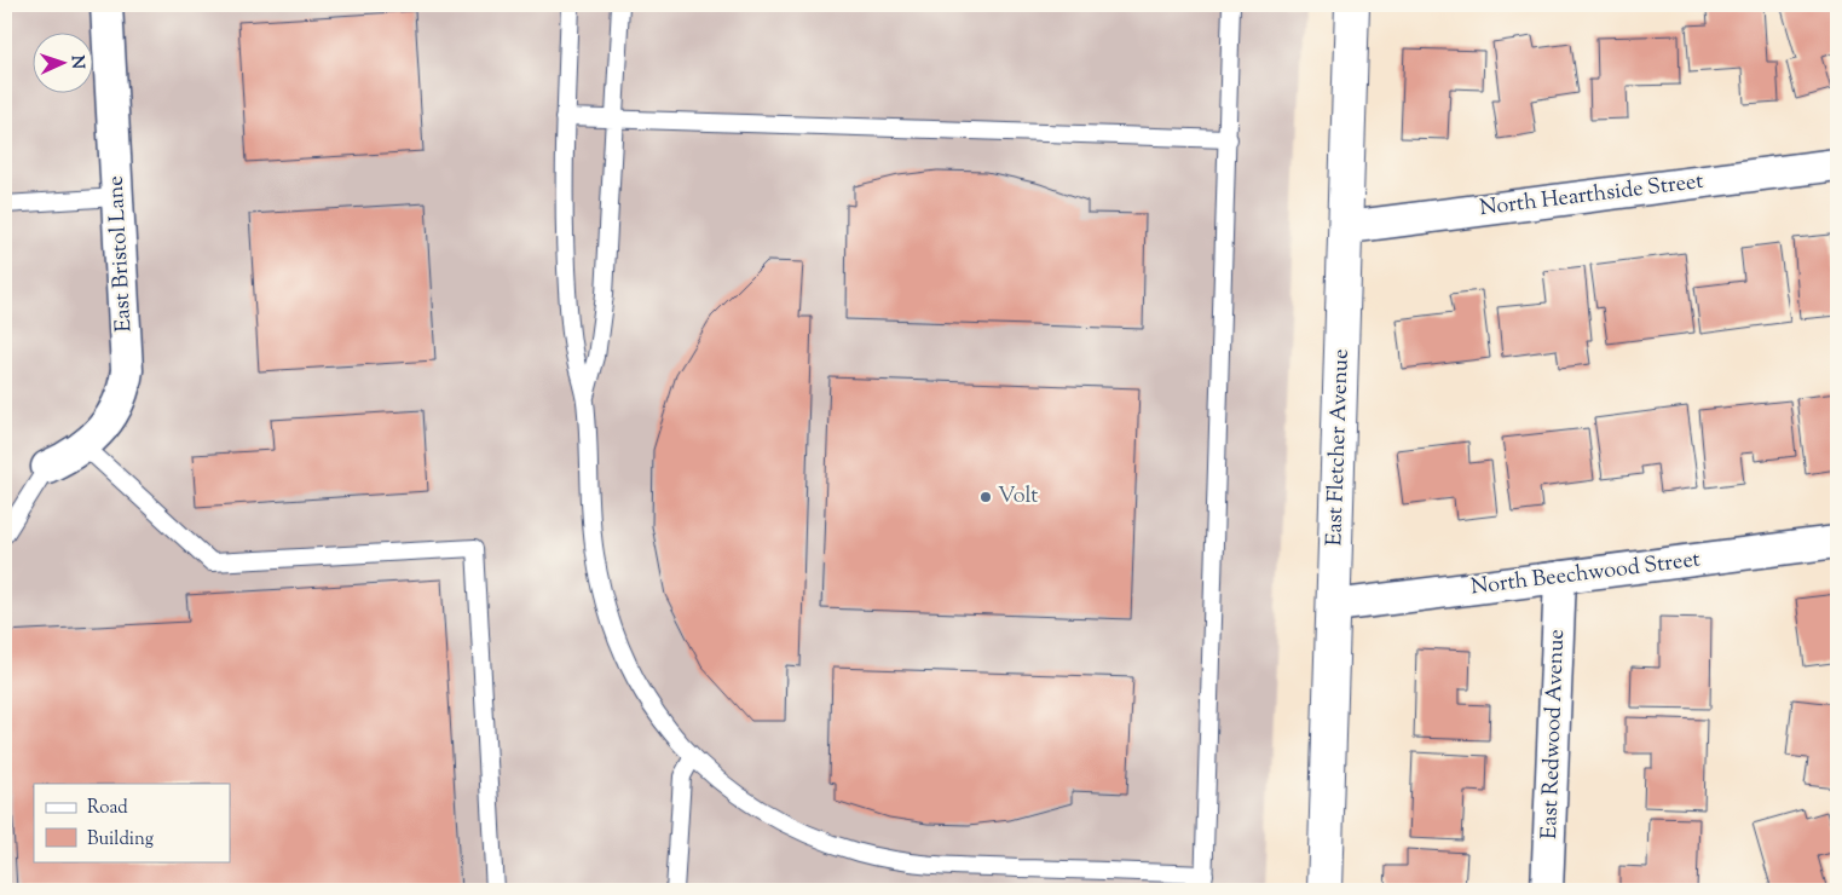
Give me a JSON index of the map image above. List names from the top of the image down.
{
  "streets": {
    "street": [
      "North Hearthside Street",
      "East Bristol Lane",
      "East Fletcher Avenue",
      "North Beechwood Street",
      "East Redwood Avenue"
    ]
  },
  "crossings": [
    ["North Hearthside Street", "East Fletcher Avenue"],
    ["East Fletcher Avenue", "North Beechwood Street"],
    ["North Beechwood Street", "East Redwood Avenue"]
  ],
  "places": ["Volt"],
  "legend": ["Road", "Building"],
  "north": "right"
}
